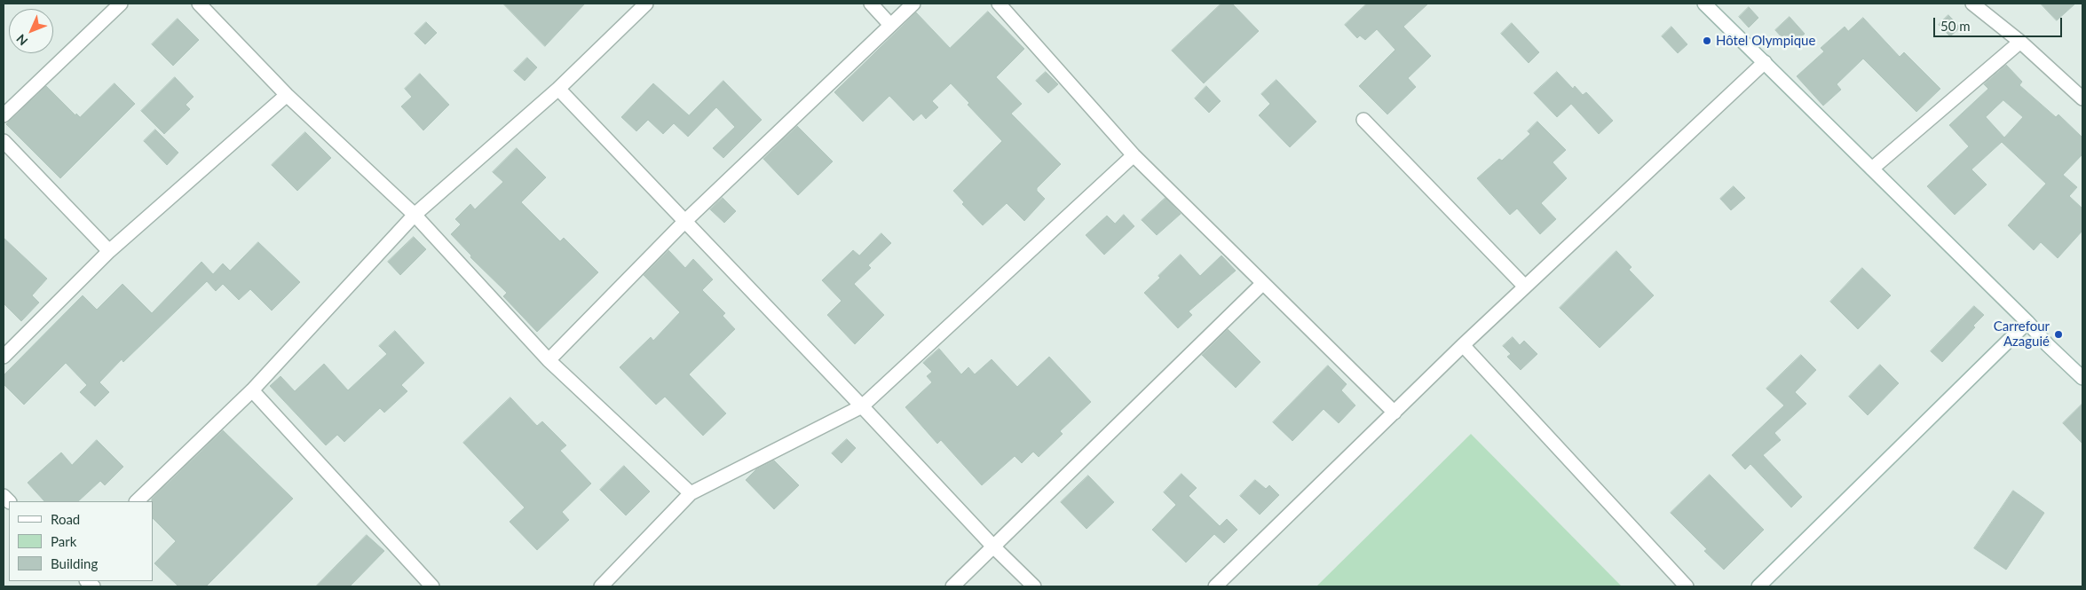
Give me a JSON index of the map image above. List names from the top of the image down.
{
  "places": ["Hôtel Olympique", "Carrefour Azaguié"],
  "legend": ["Road", "Park", "Building"],
  "scale_bar": "50 m",
  "north": "bottom left"
}
